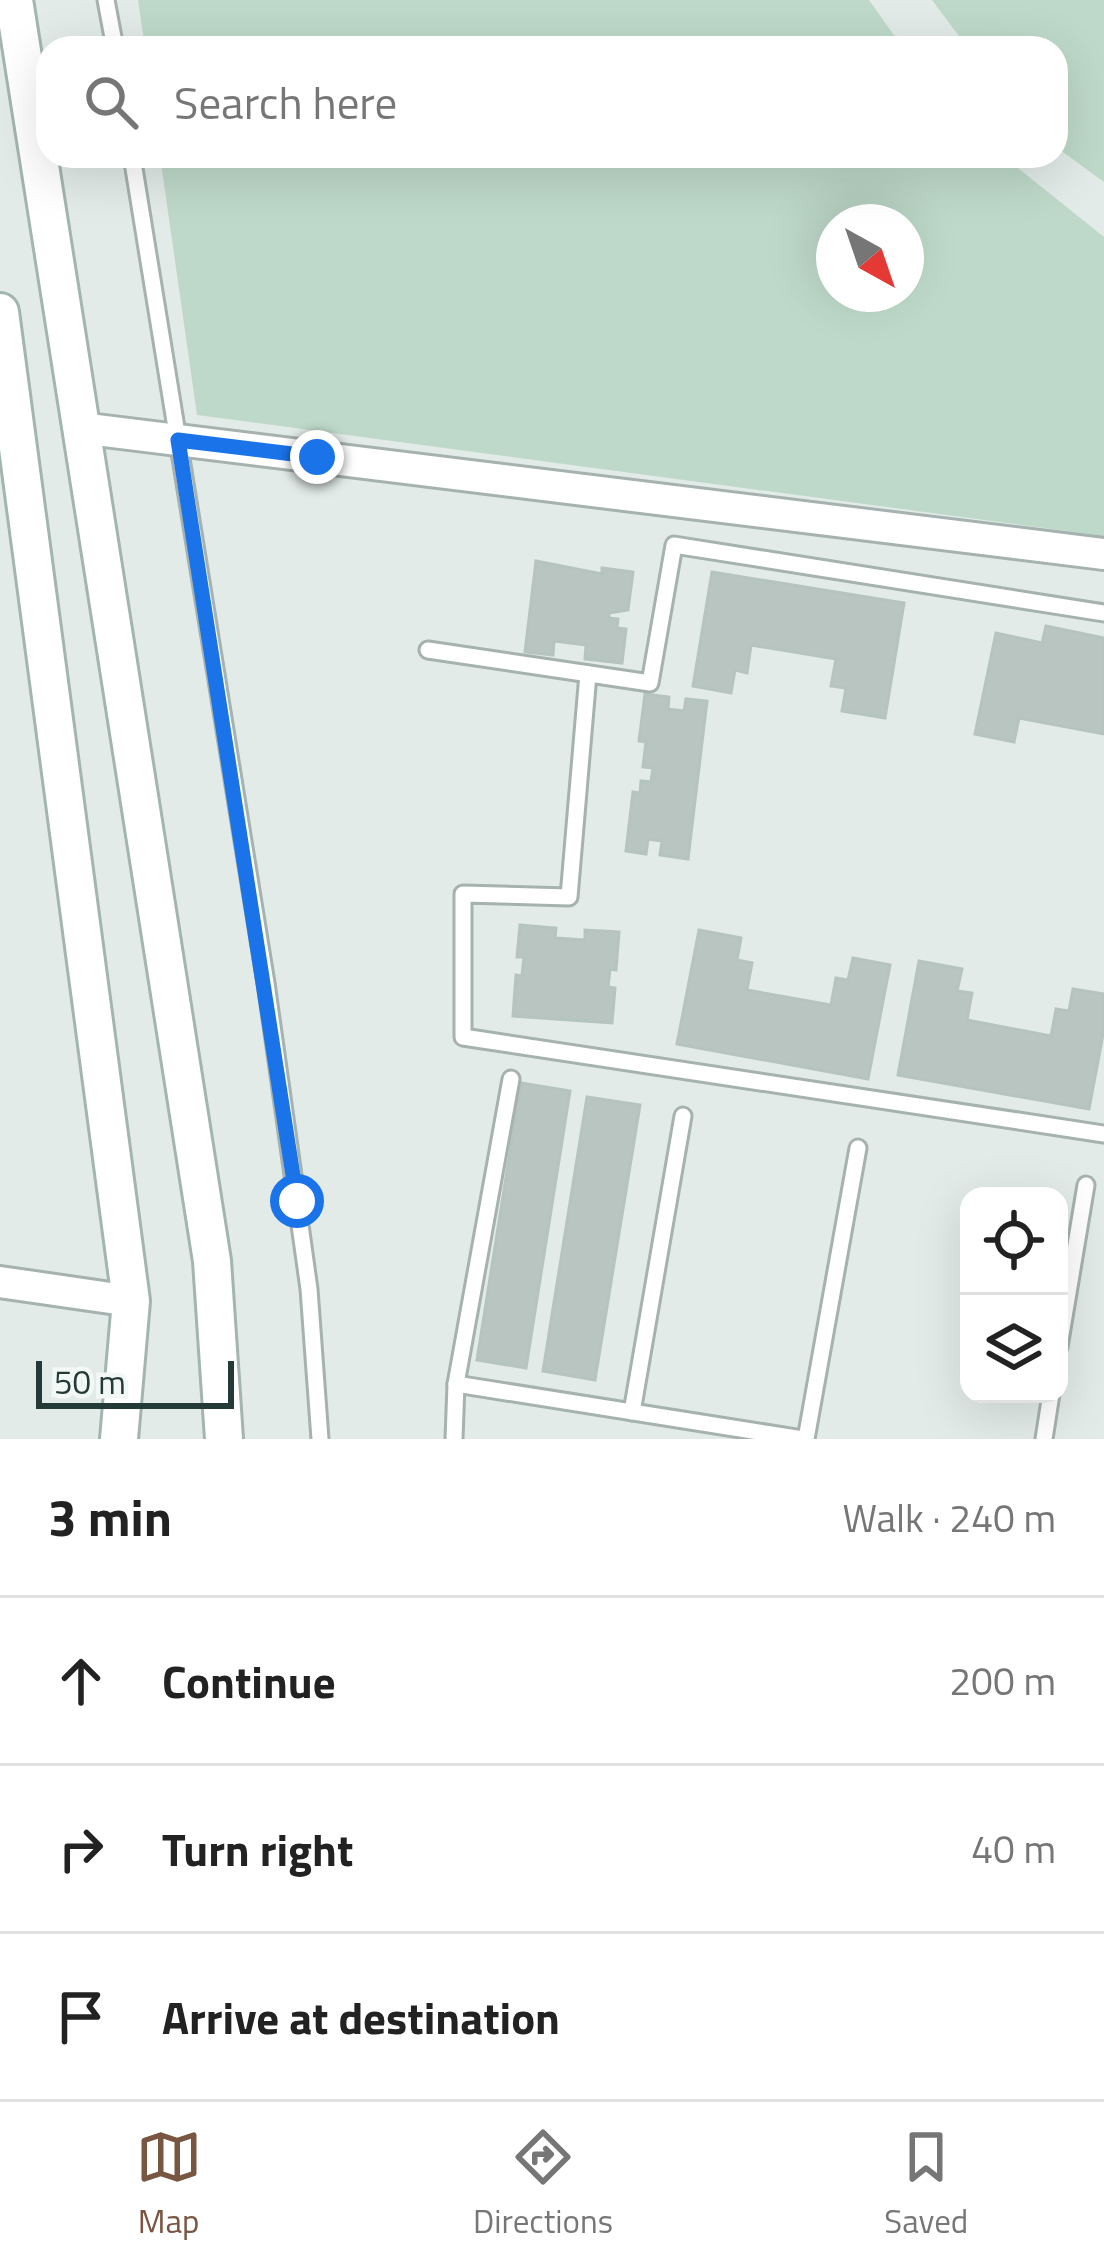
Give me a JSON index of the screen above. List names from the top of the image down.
{
  "scale_bar": "50 m",
  "north": "bottom right",
  "page": {
    "search": "Search here",
    "scale": "50 m",
    "heading": ["3 min", "Walk · 240 m"],
    "list": [
      ["Continue", "200 m"],
      ["Turn right", "40 m"],
      "Arrive at destination"
    ],
    "nav": ["Map", "Directions", "Saved"]
  }
}
